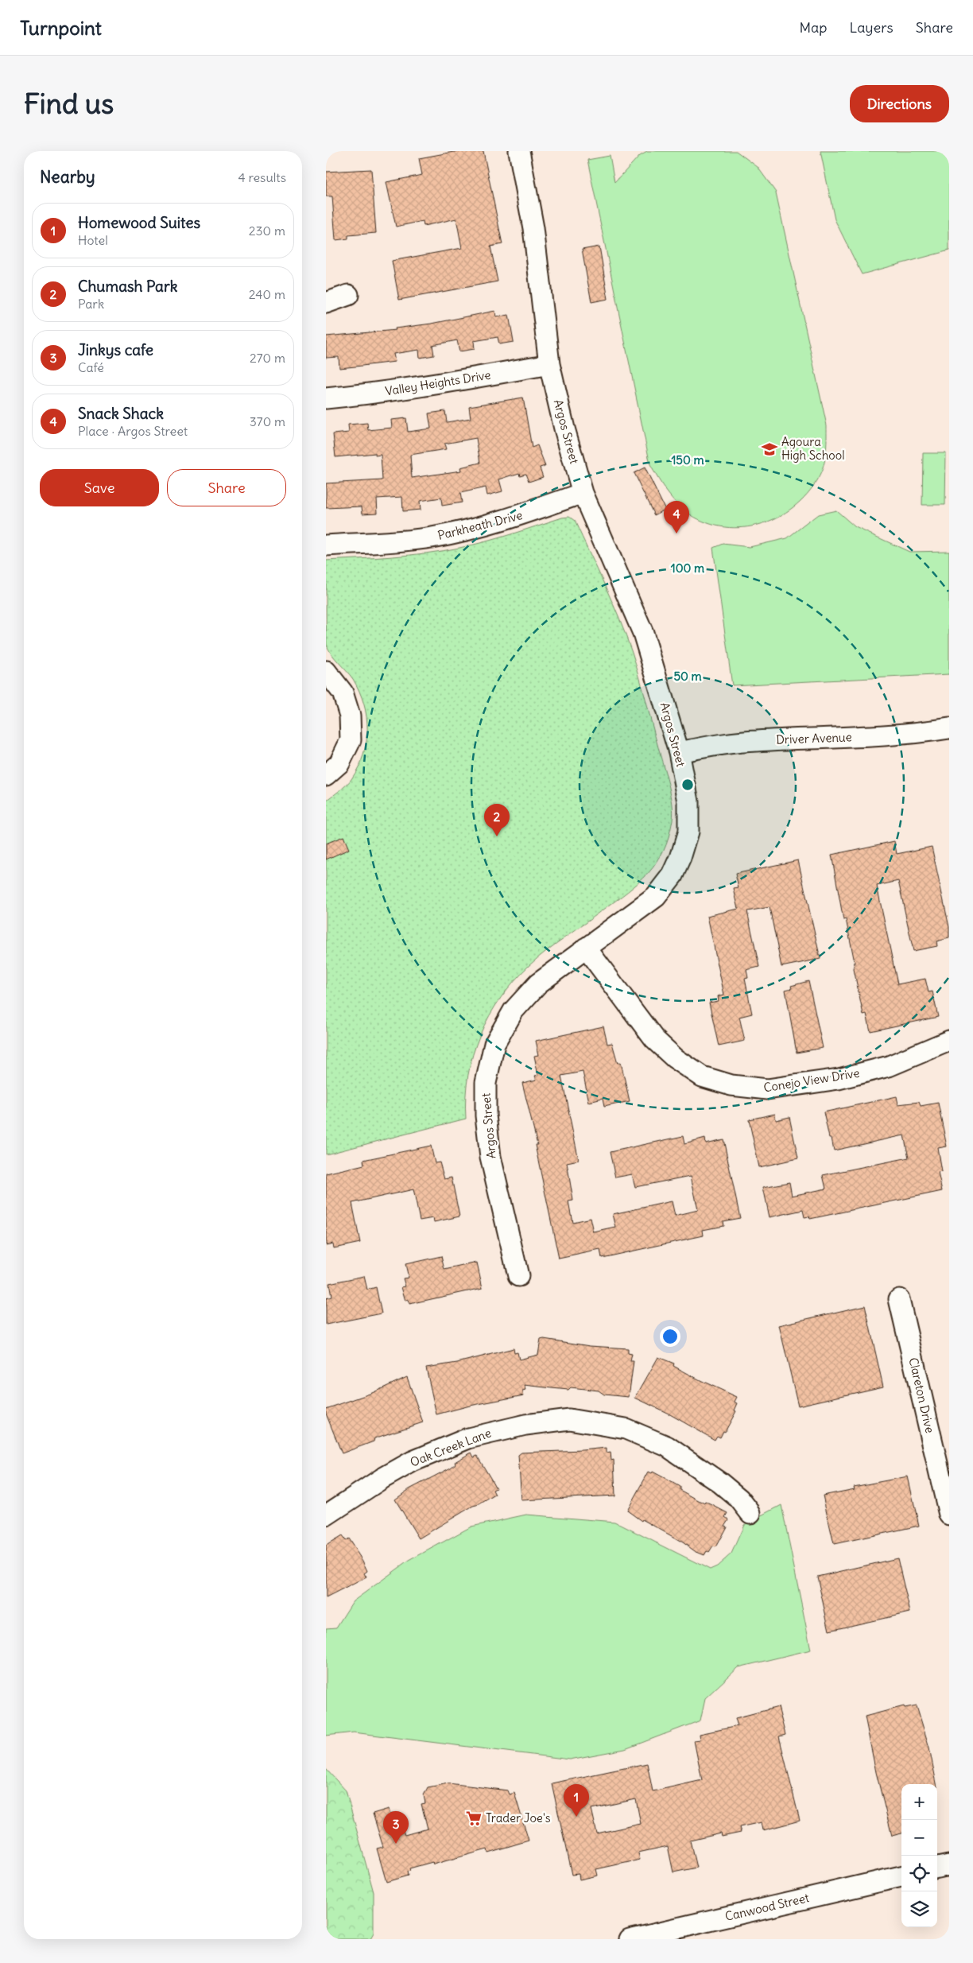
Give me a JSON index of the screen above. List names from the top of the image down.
{
  "streets": {
    "street": [
      "Valley Heights Drive",
      "Argos Street",
      "Parkheath Drive",
      "Driver Avenue",
      "Conejo View Drive",
      "Clareton Drive",
      "Oak Creek Lane",
      "Canwood Street"
    ]
  },
  "crossings": [
    ["Valley Heights Drive", "Argos Street"],
    ["Argos Street", "Parkheath Drive"],
    ["Argos Street", "Driver Avenue"],
    ["Argos Street", "Conejo View Drive"]
  ],
  "places": {
    "school or university": ["Agoura High School"],
    "supermarket": ["Trader Joe's"]
  },
  "page": {
    "header": "Turnpoint",
    "nav": ["Map", "Layers", "Share"],
    "buttons": [
      "Directions",
      ["Save", "Share"]
    ],
    "title": "Find us",
    "heading": ["Nearby", "4 results"],
    "list": [
      {
        "mark": "1",
        "name": "Homewood Suites",
        "note": "Hotel",
        "value": "230 m"
      },
      {
        "mark": "2",
        "name": "Chumash Park",
        "note": "Park",
        "value": "240 m"
      },
      {
        "mark": "3",
        "name": "Jinkys cafe",
        "note": "Café",
        "value": "270 m"
      },
      {
        "mark": "4",
        "name": "Snack Shack",
        "note": "Place · Argos Street",
        "value": "370 m"
      }
    ],
    "pins": [
      "4",
      "2",
      "1",
      "3"
    ],
    "map_buttons": ["+", "−"]
  },
  "rings": ["150 m", "100 m", "50 m"]
}
